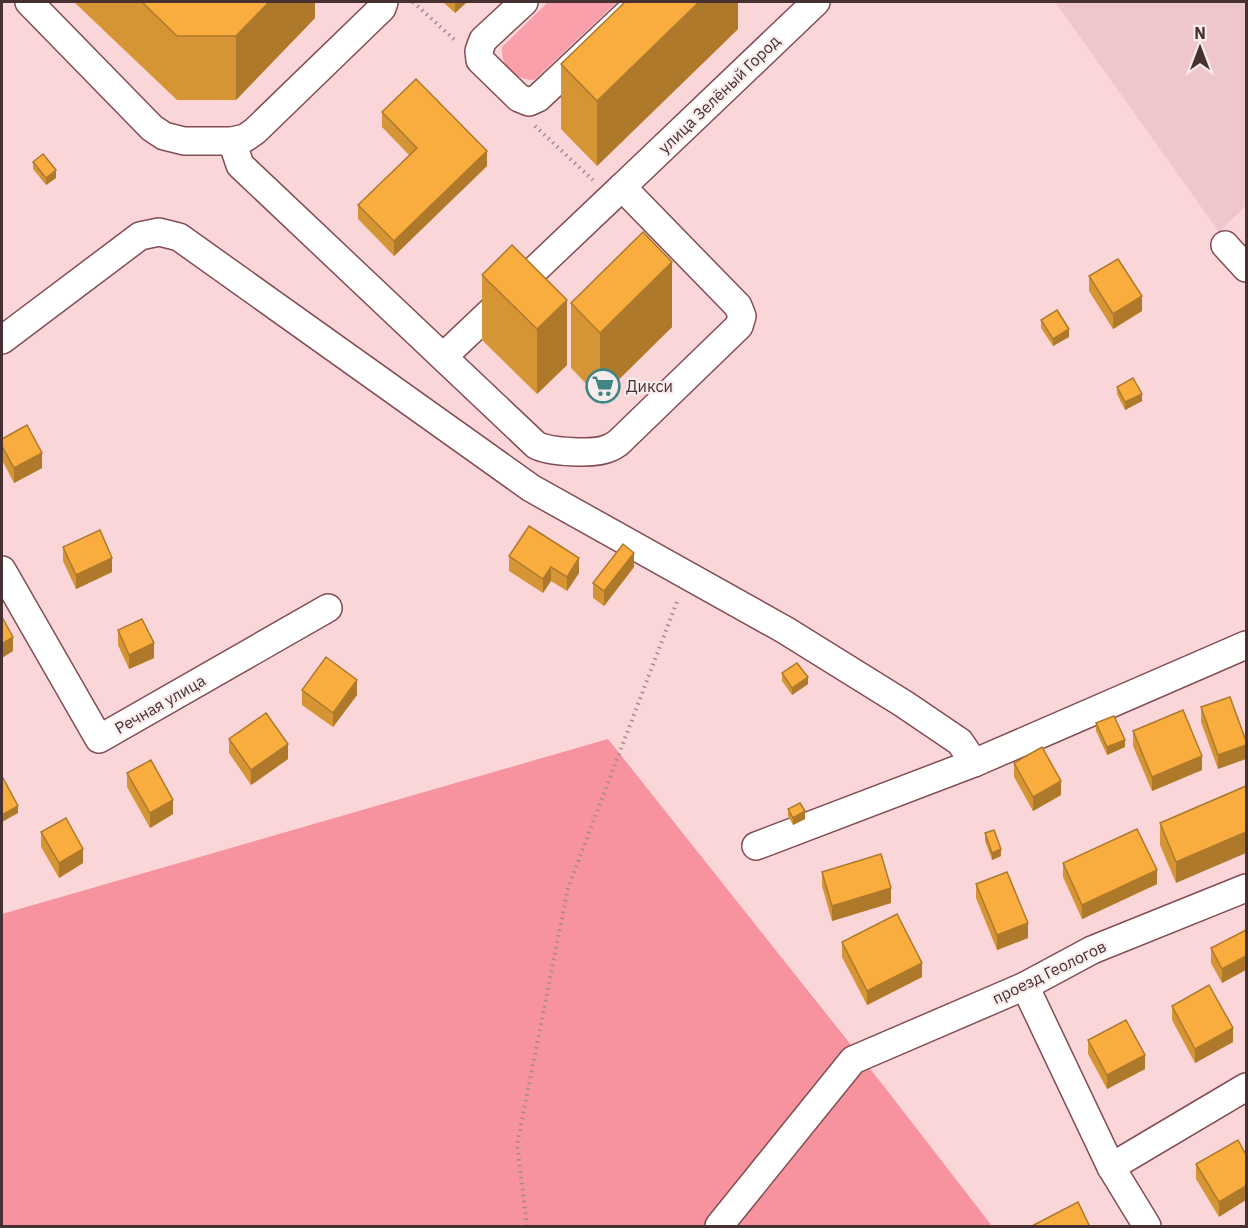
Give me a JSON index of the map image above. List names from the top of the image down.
{
  "streets": {
    "street": ["улица Зелёный Город", "Речная улица", "проезд Геологов"]
  },
  "places": {
    "supermarket": ["Дикси"]
  },
  "north": "top"
}
